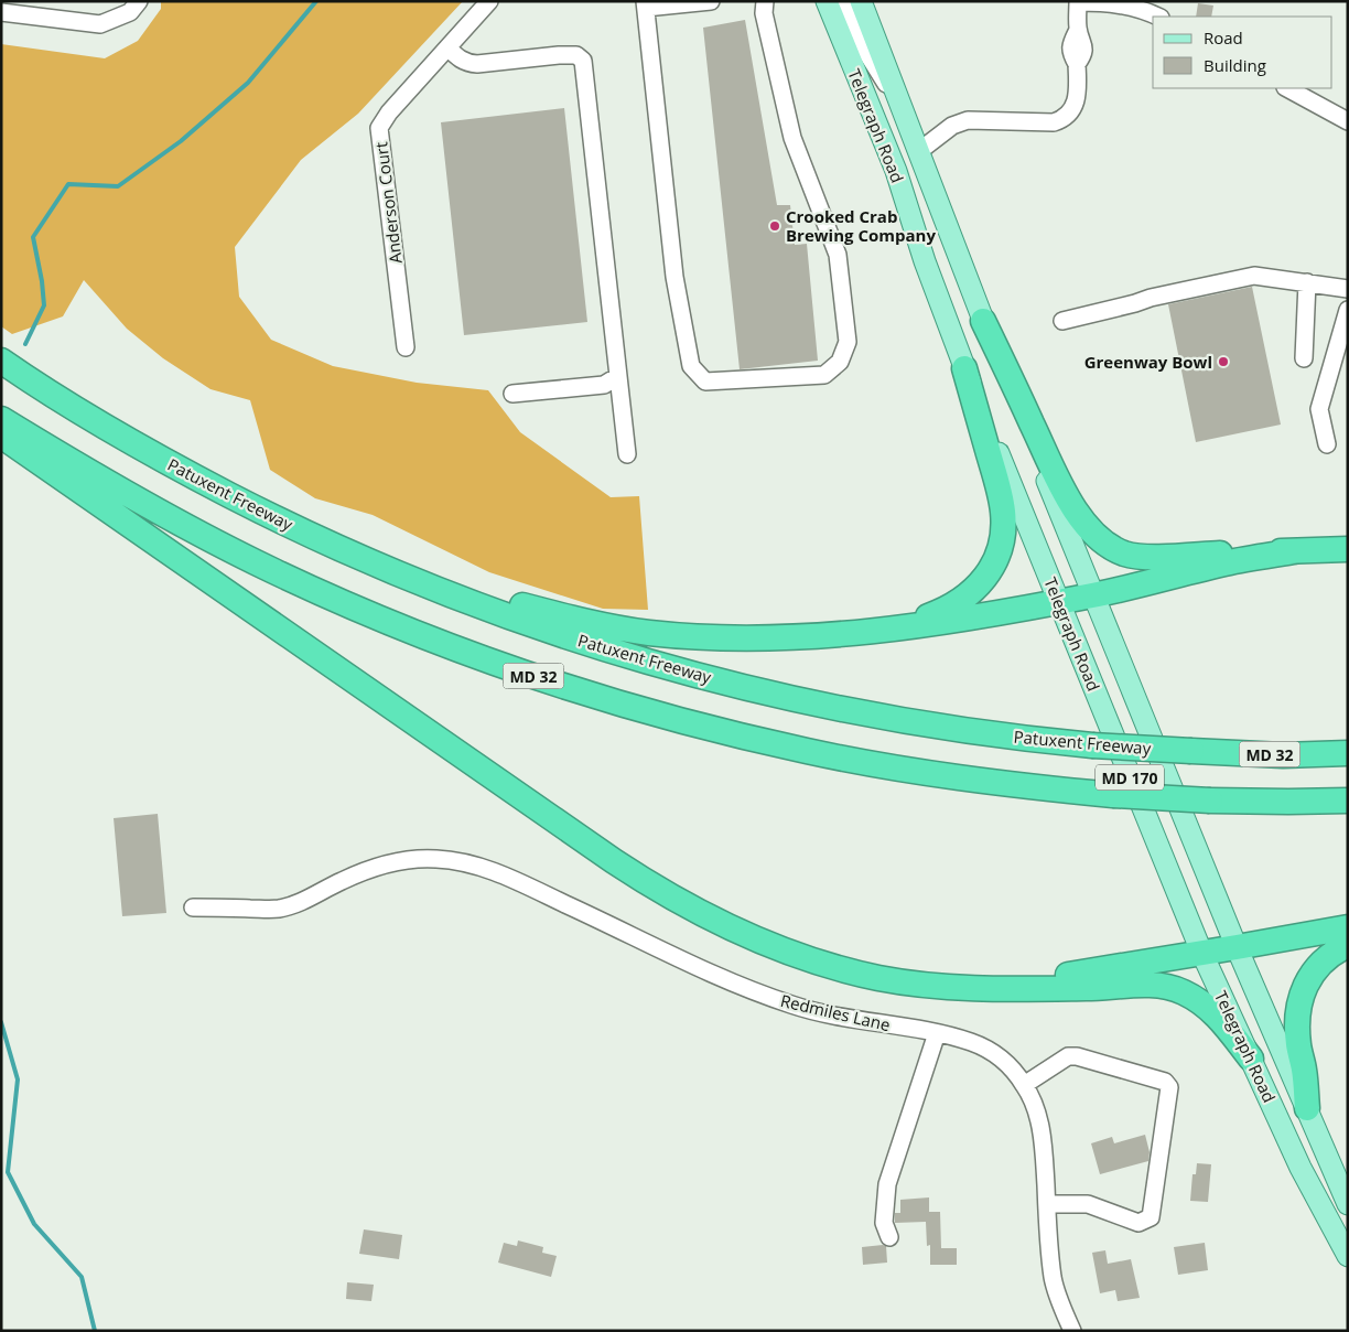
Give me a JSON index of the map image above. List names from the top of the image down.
{
  "streets": {
    "highway": ["Patuxent Freeway", "MD 32"],
    "main road": ["Telegraph Road", "MD 170"],
    "street": ["Anderson Court", "Redmiles Lane"]
  },
  "places": ["Crooked Crab Brewing Company", "Greenway Bowl"],
  "legend": ["Road", "Building"]
}
